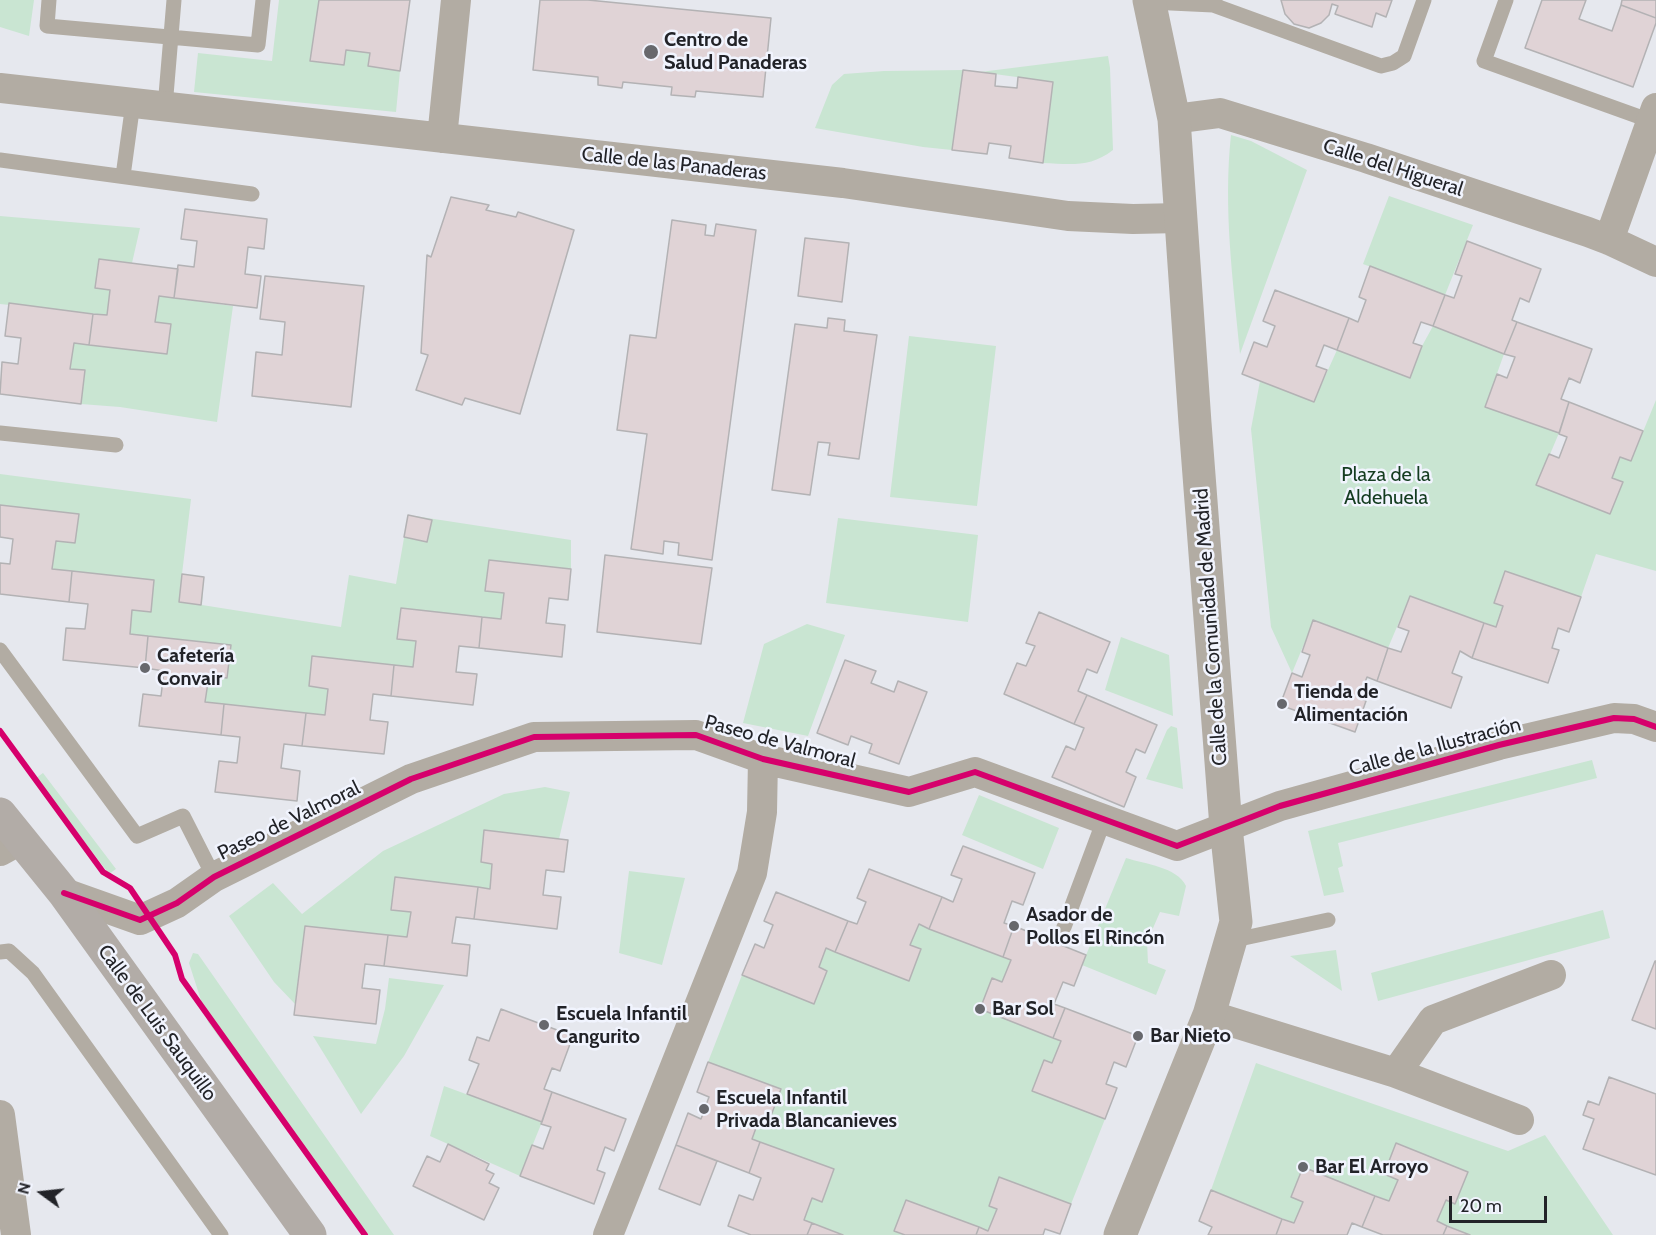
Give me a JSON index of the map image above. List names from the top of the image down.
{
  "streets": {
    "main road": ["Calle de Luis Sauquillo"],
    "street": [
      "Calle de las Panaderas",
      "Calle del Higueral",
      "Calle de la Comunidad de Madrid",
      "Paseo de Valmoral",
      "Calle de la Ilustración"
    ]
  },
  "crossings": [
    ["Calle de las Panaderas", "Calle de la Comunidad de Madrid"],
    ["Calle del Higueral", "Calle de la Comunidad de Madrid"],
    ["Calle de la Comunidad de Madrid", "Paseo de Valmoral"],
    ["Calle de la Comunidad de Madrid", "Calle de la Ilustración"],
    ["Paseo de Valmoral", "Calle de la Ilustración"],
    ["Paseo de Valmoral", "Calle de Luis Sauquillo"]
  ],
  "parks": ["Plaza de la Aldehuela"],
  "places": [
    "Centro de Salud Panaderas",
    "Cafetería Convair",
    "Tienda de Alimentación",
    "Asador de Pollos El Rincón",
    "Bar Sol",
    "Escuela Infantil Cangurito",
    "Bar Nieto",
    "Escuela Infantil Privada Blancanieves",
    "Bar El Arroyo"
  ],
  "scale_bar": "20 m",
  "north": "left"
}
